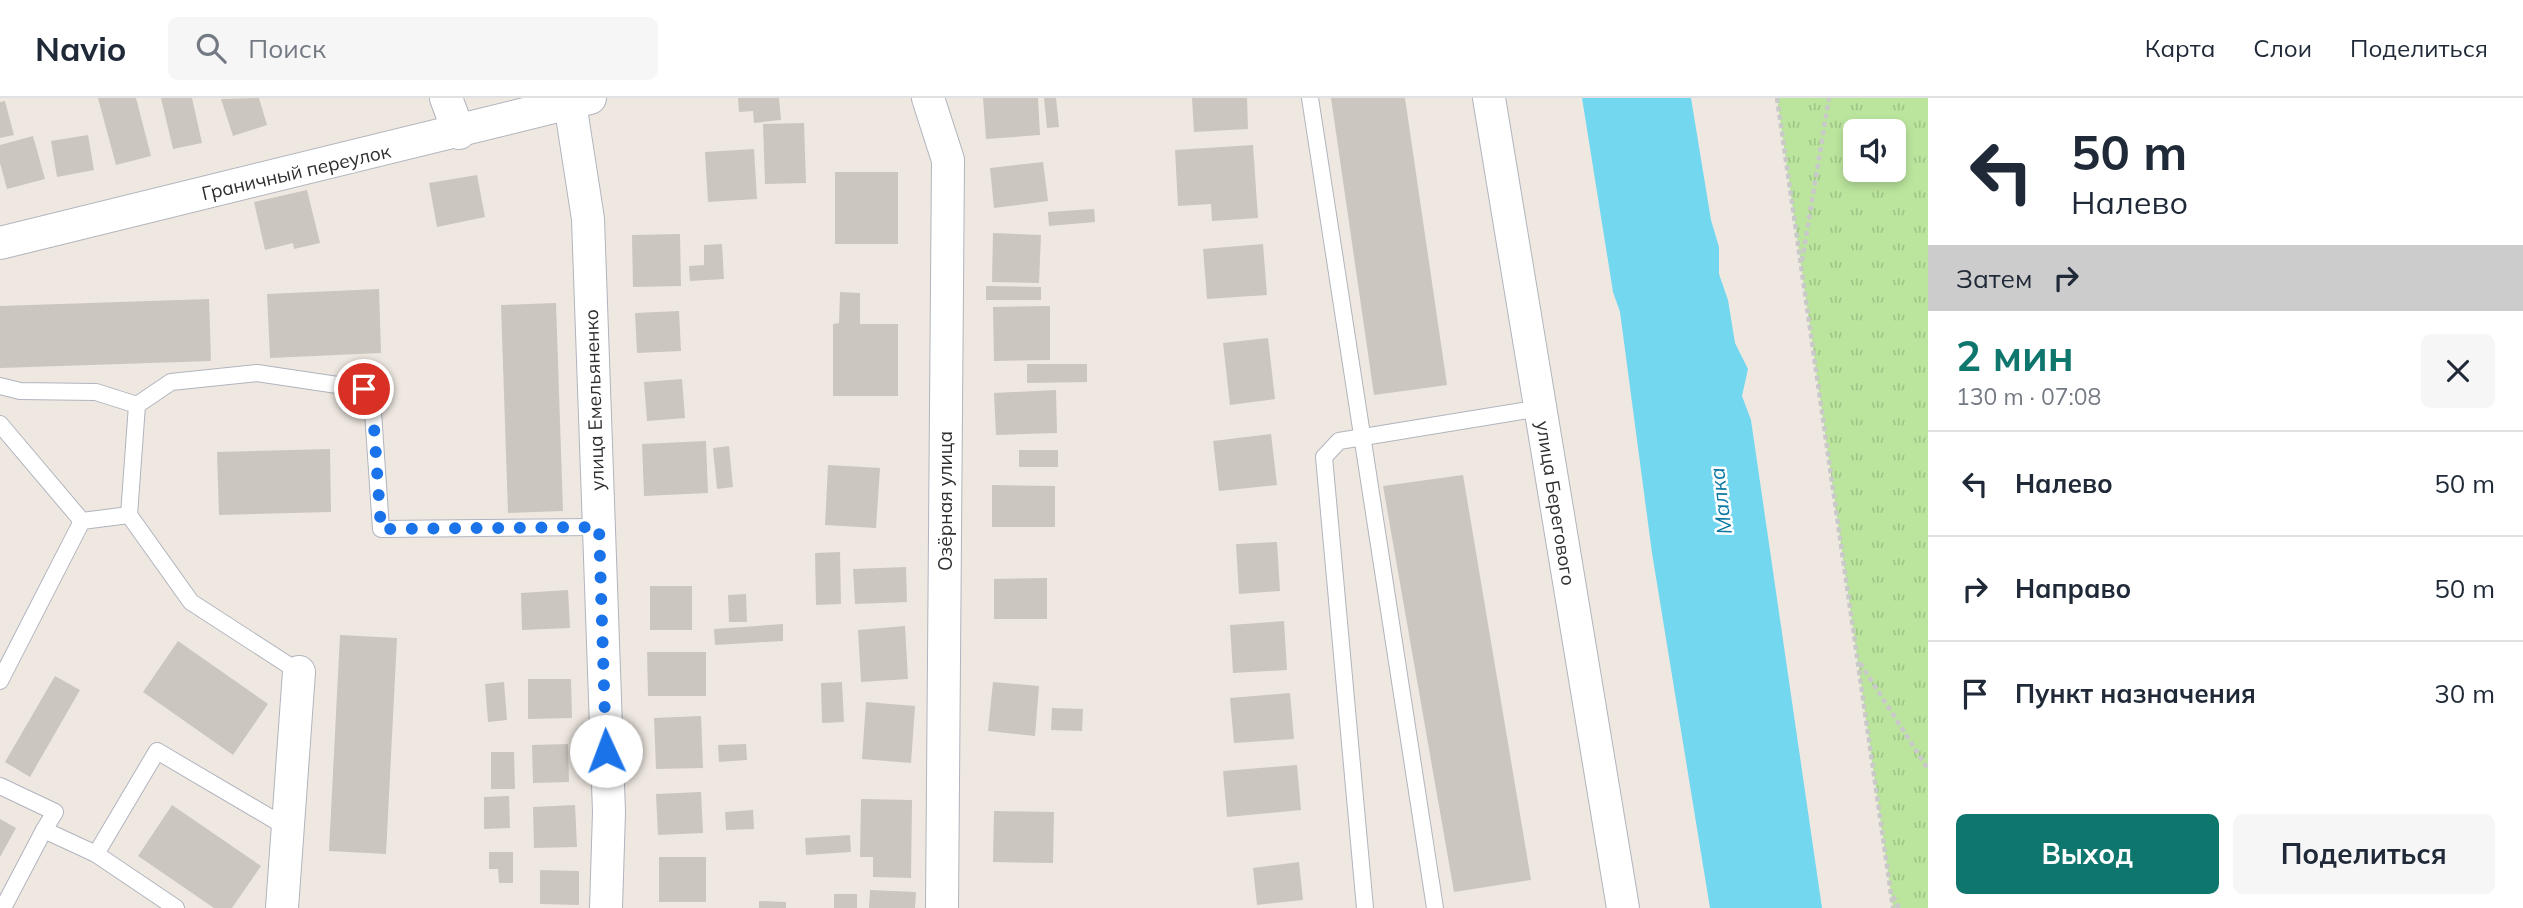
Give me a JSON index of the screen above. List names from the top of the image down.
{
  "streets": {
    "street": [
      "Граничный переулок",
      "улица Емельяненко",
      "Озёрная улица",
      "улица Берегового"
    ]
  },
  "crossings": [
    ["Граничный переулок", "улица Емельяненко"]
  ],
  "water": ["Малка"],
  "page": {
    "header": "Navio",
    "search": "Поиск",
    "nav": ["Карта", "Слои", "Поделиться"],
    "turn": ["50 m", "Налево"],
    "then": "Затем",
    "heading": ["2 мин", "130 m · 07:08"],
    "list": [
      {
        "name": "Налево",
        "value": "50 m"
      },
      {
        "name": "Направо",
        "value": "50 m"
      },
      {
        "name": "Пункт назначения",
        "value": "30 m"
      }
    ],
    "buttons": ["Выход", "Поделиться"]
  }
}
